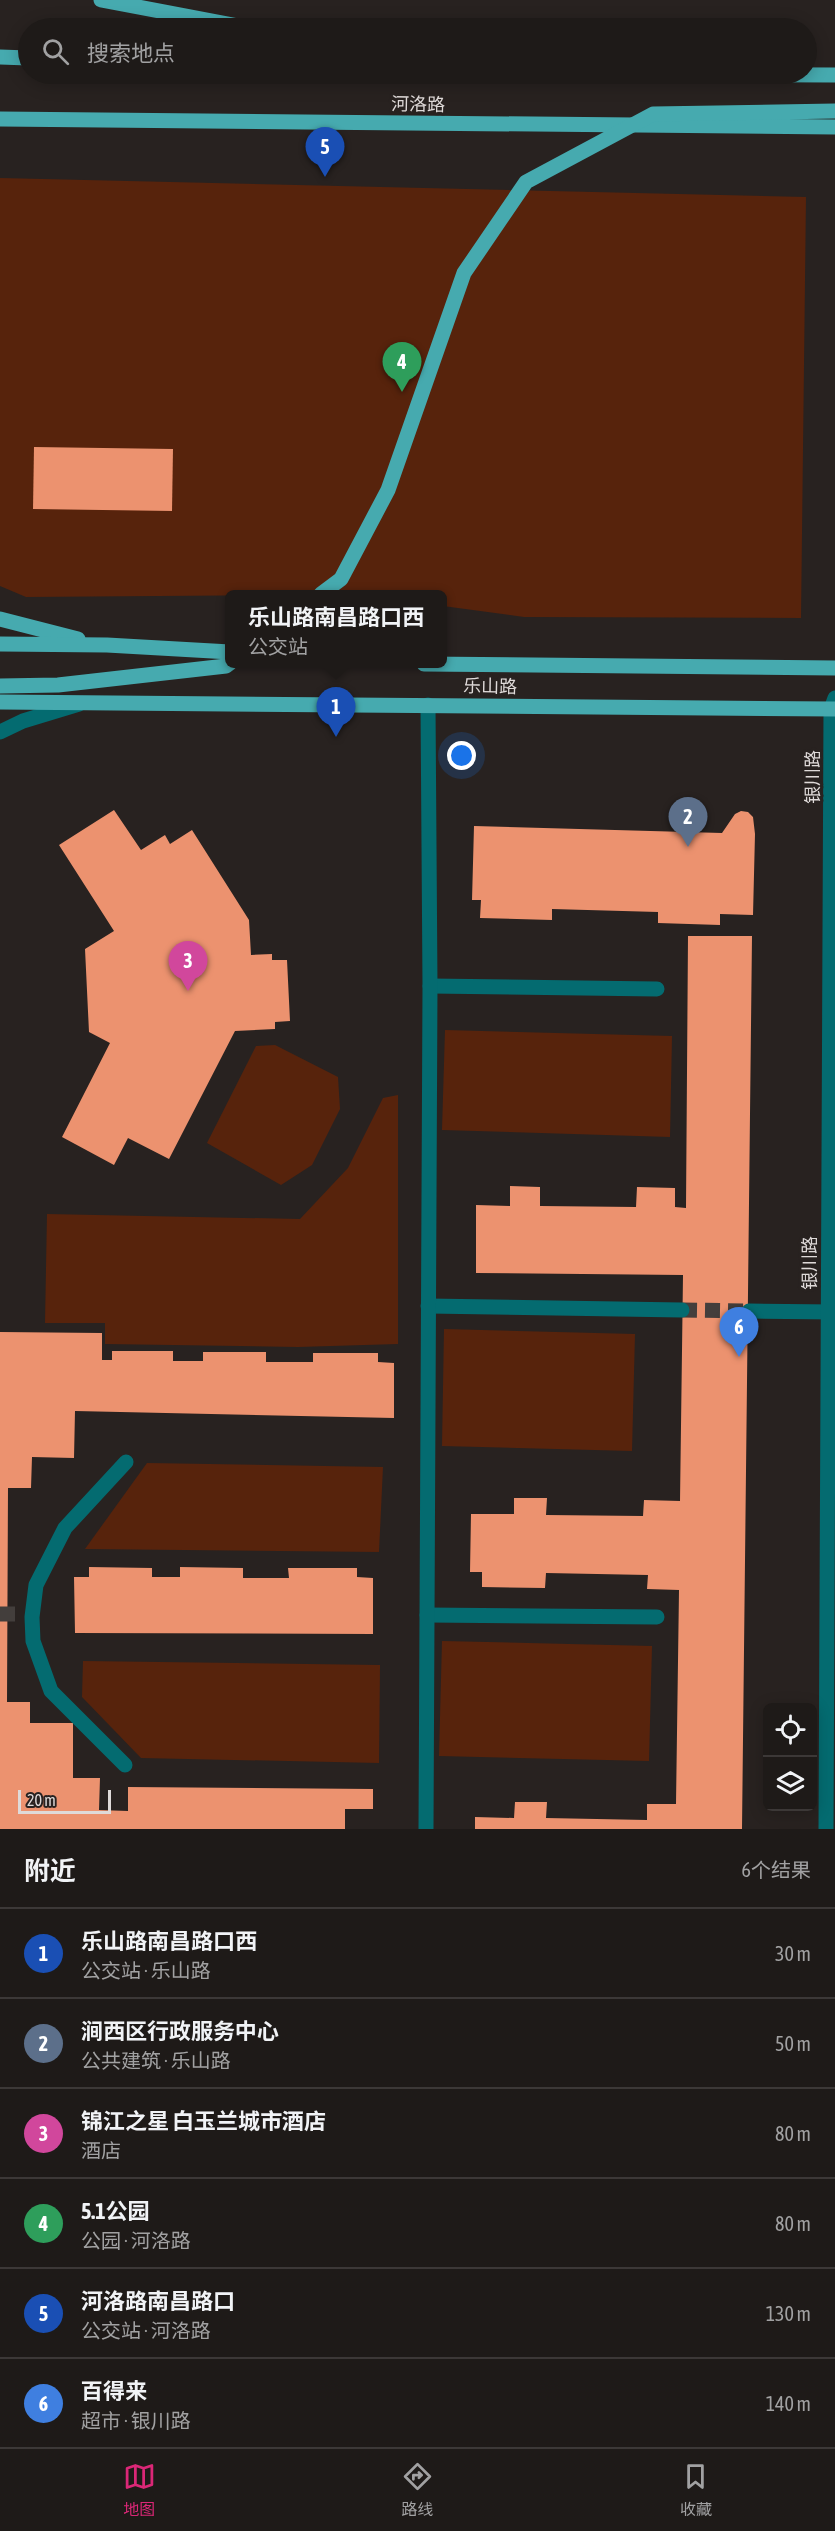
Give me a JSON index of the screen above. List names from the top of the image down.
{
  "streets": {
    "main road": ["河洛路", "乐山路"],
    "street": ["银川路"]
  },
  "crossings": [
    ["乐山路", "银川路"]
  ],
  "scale_bar": "20 m",
  "page": {
    "search": "搜索地点",
    "pins": [
      "5",
      "4",
      "1",
      "2",
      "3",
      "6"
    ],
    "popup": ["乐山路南昌路口西", "公交站"],
    "scale": "20 m",
    "heading": ["附近", "6个结果"],
    "list": [
      {
        "mark": "1",
        "name": "乐山路南昌路口西",
        "note": "公交站 · 乐山路",
        "value": "30 m"
      },
      {
        "mark": "2",
        "name": "涧西区行政服务中心",
        "note": "公共建筑 · 乐山路",
        "value": "50 m"
      },
      {
        "mark": "3",
        "name": "锦江之星 白玉兰城市酒店",
        "note": "酒店",
        "value": "80 m"
      },
      {
        "mark": "4",
        "name": "5.1公园",
        "note": "公园 · 河洛路",
        "value": "80 m"
      },
      {
        "mark": "5",
        "name": "河洛路南昌路口",
        "note": "公交站 · 河洛路",
        "value": "130 m"
      },
      {
        "mark": "6",
        "name": "百得来",
        "note": "超市 · 银川路",
        "value": "140 m"
      }
    ],
    "nav": ["地图", "路线", "收藏"]
  }
}
